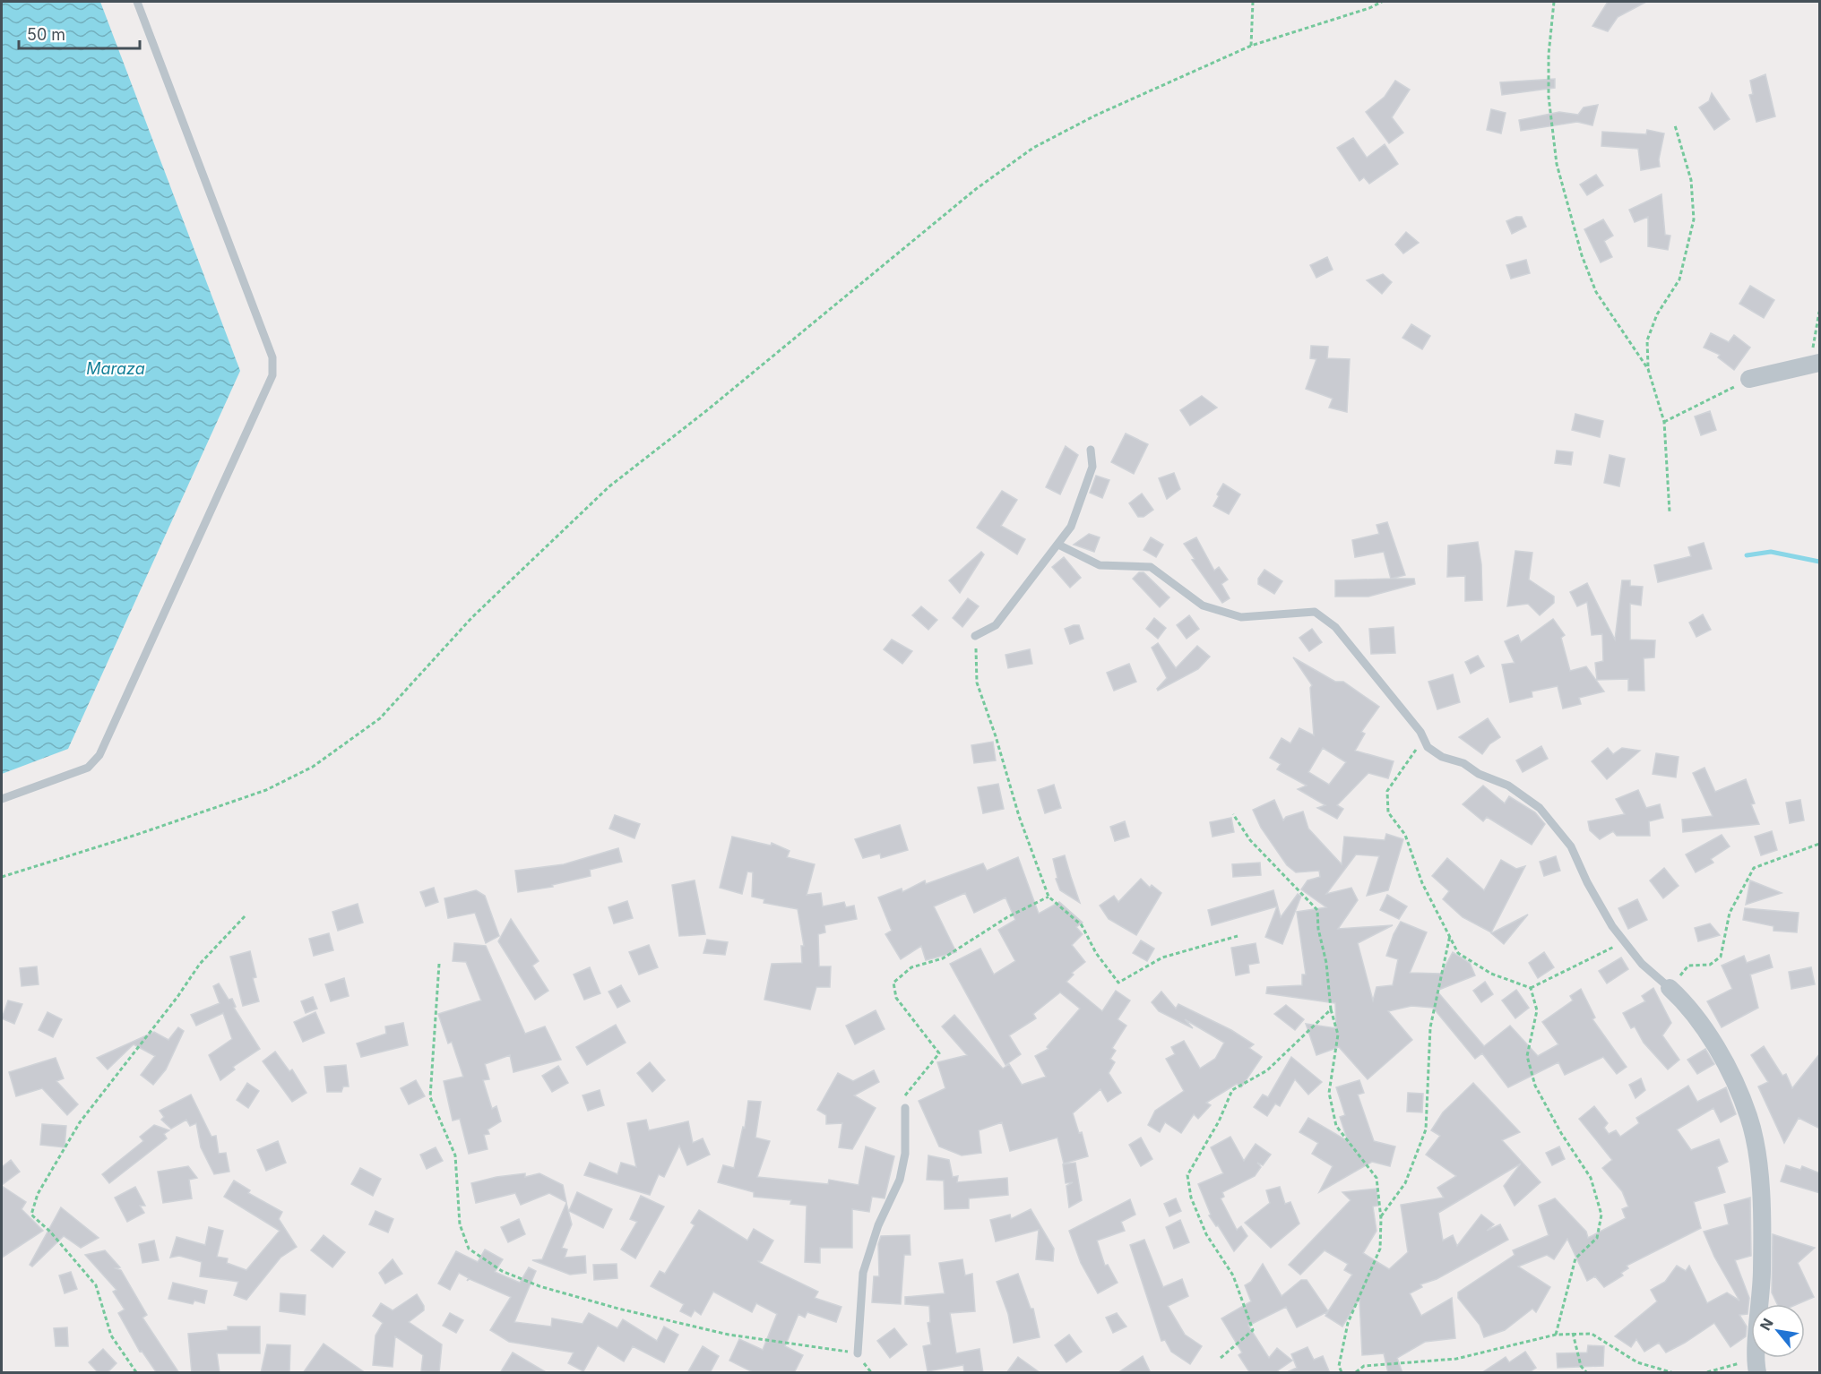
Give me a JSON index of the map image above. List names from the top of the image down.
{
  "water": ["Maraza"],
  "scale_bar": "50 m",
  "north": "top left"
}
